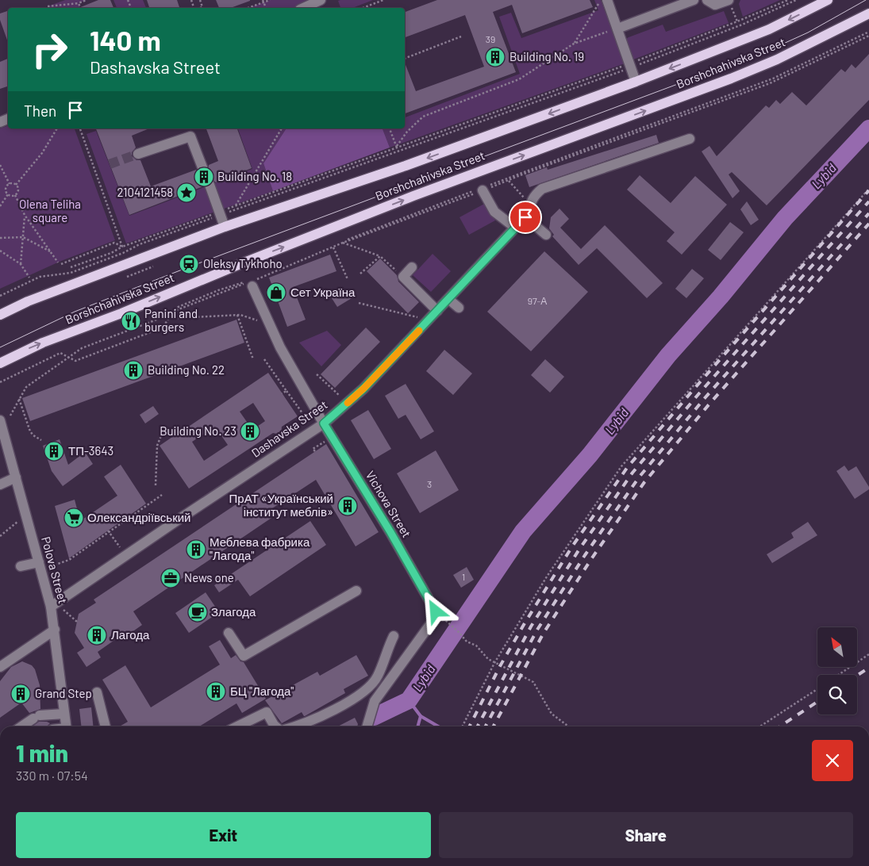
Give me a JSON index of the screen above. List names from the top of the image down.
{
  "streets": {
    "main road": ["Borshchahivska Street"],
    "street": ["Dashavska Street", "Vichova Street", "Polova Street"]
  },
  "crossings": [
    ["Dashavska Street", "Vichova Street"],
    ["Dashavska Street", "Polova Street"]
  ],
  "water": ["Lybid"],
  "parks": ["Olena Teliha square"],
  "places": {
    "building": [
      "Building No. 19",
      "Building No. 18",
      "Building No. 22",
      "Building No. 23",
      "ТП-3643",
      "ПрАТ «Український інститут меблів»",
      "Меблева фабрика \"Лагода\"",
      "Лагода",
      "БЦ \"Лагода\"",
      "Grand Step"
    ],
    "place": ["2104121458"],
    "station": ["Oleksy Tykhoho"],
    "shop": ["Сет Україна"],
    "restaurant": ["Panini and burgers"],
    "supermarket": ["Олександріївський"],
    "office": ["News one"],
    "cafe": ["Злагода"]
  },
  "house_numbers": [
    "39",
    "97-А",
    "3",
    "1"
  ],
  "north": "top left",
  "page": {
    "turn": ["140 m", "Dashavska Street"],
    "then": "Then",
    "heading": ["1 min", "330 m · 07:54"],
    "buttons": ["Exit", "Share"]
  }
}
